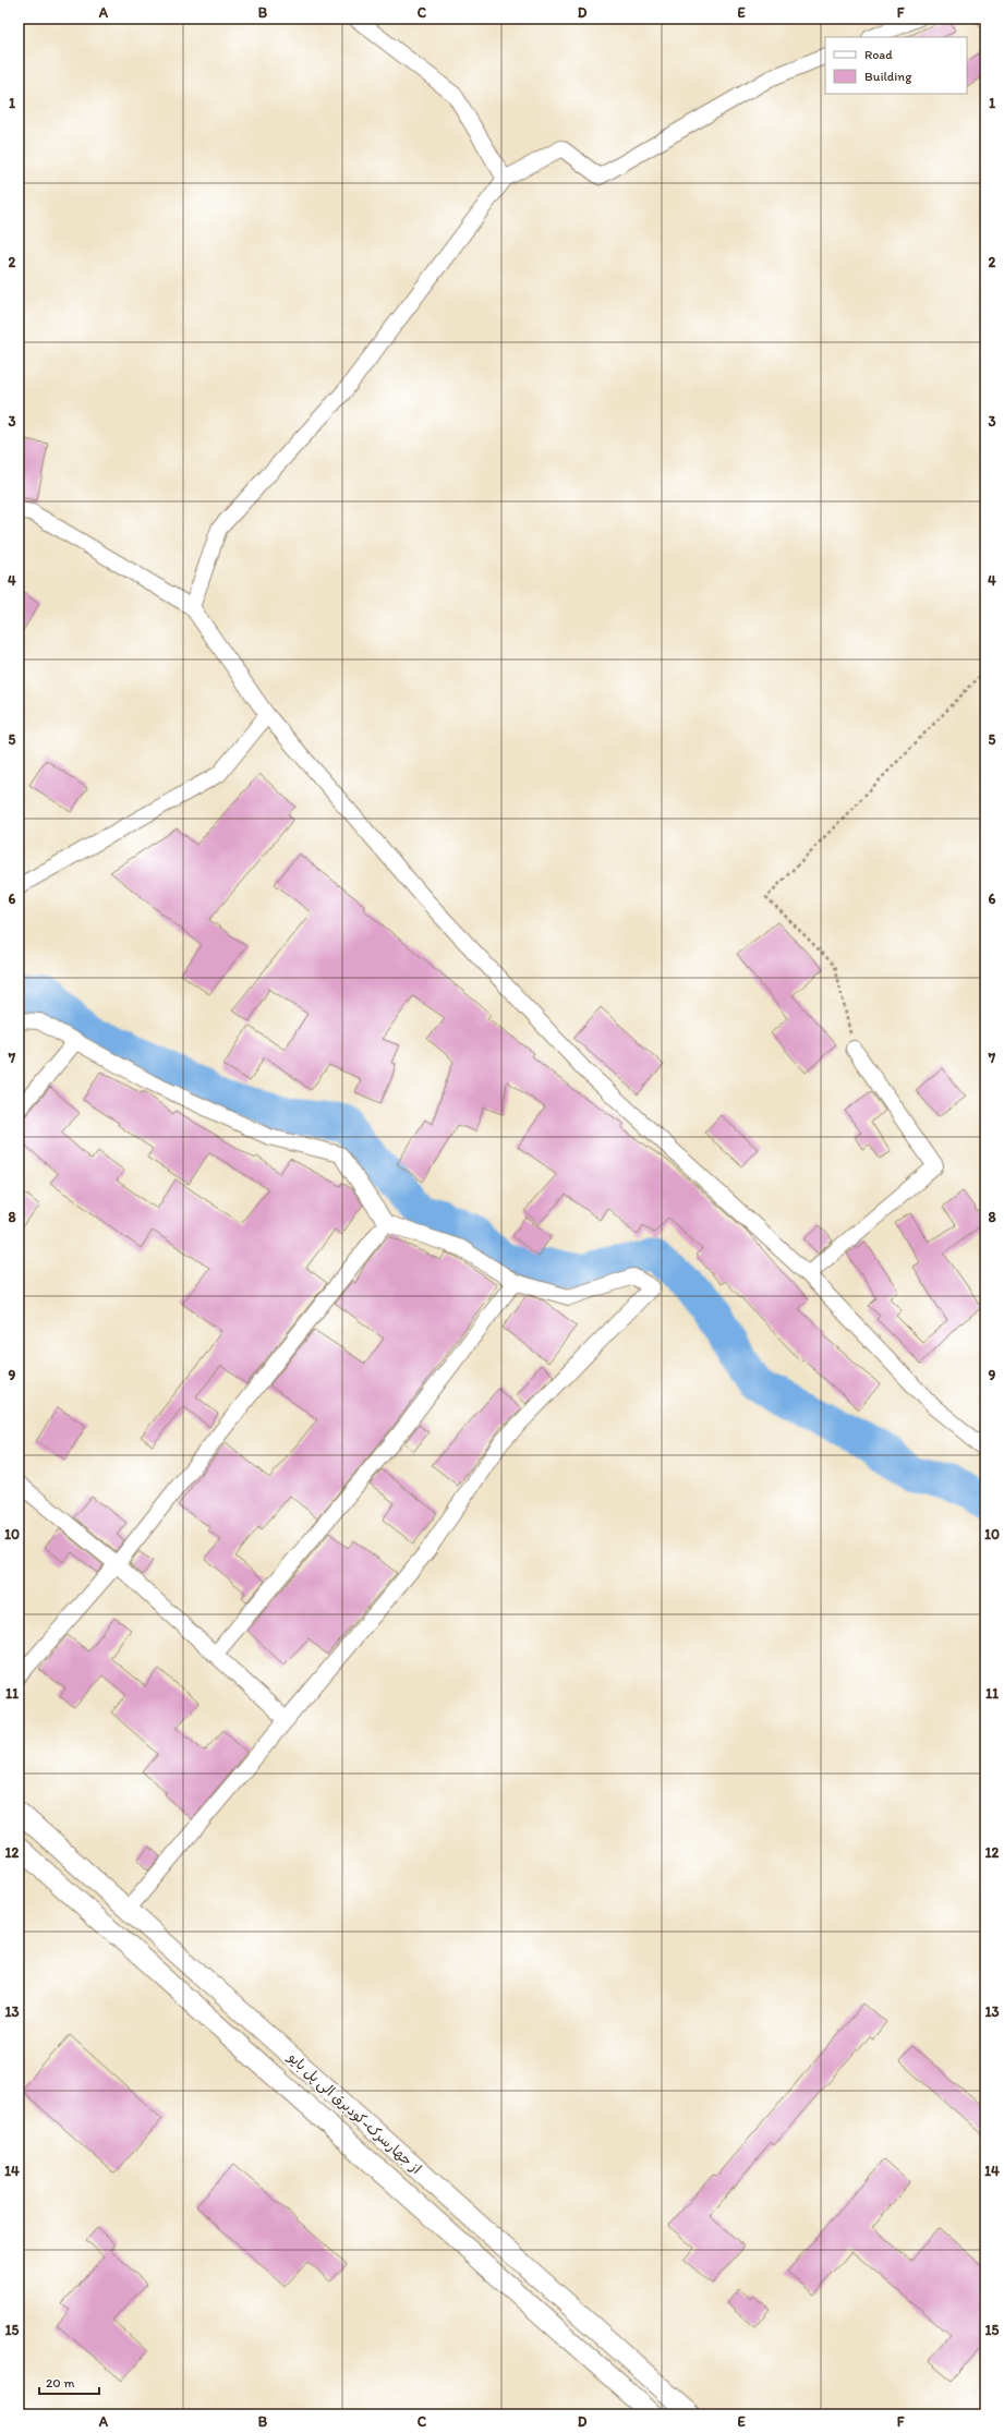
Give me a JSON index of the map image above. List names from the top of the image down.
{
  "streets": {
    "street": ["از جهارسرک-کودبرق الی پل بایو"]
  },
  "legend": ["Road", "Building"],
  "scale_bar": "20 m",
  "grid": {
    "columns": [
      "A",
      "B",
      "C",
      "D",
      "E",
      "F"
    ],
    "rows": [
      "1",
      "2",
      "3",
      "4",
      "5",
      "6",
      "7",
      "8",
      "9",
      "10",
      "11",
      "12",
      "13",
      "14",
      "15"
    ]
  }
}
